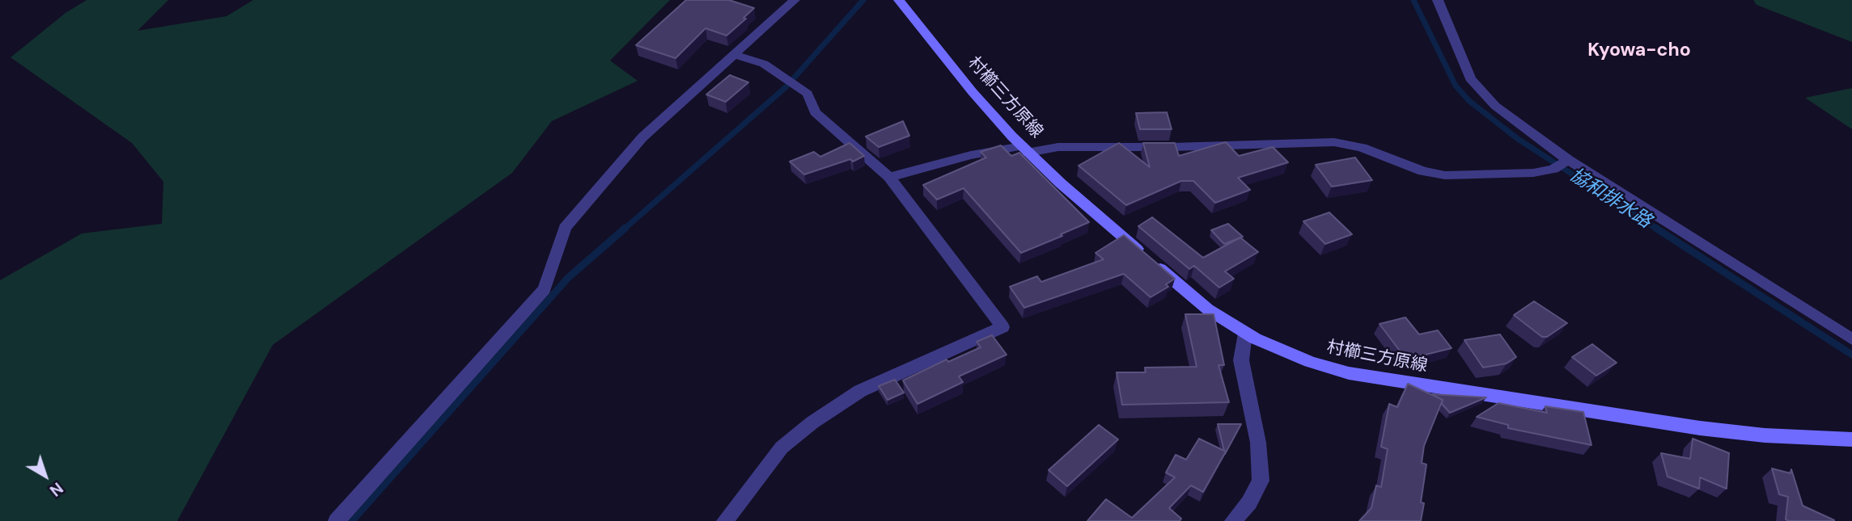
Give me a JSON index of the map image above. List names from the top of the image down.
{
  "streets": {
    "main road": ["村櫛三方原線"]
  },
  "districts": ["Kyowa-cho"],
  "water": ["協和排水路"],
  "north": "bottom right"
}
